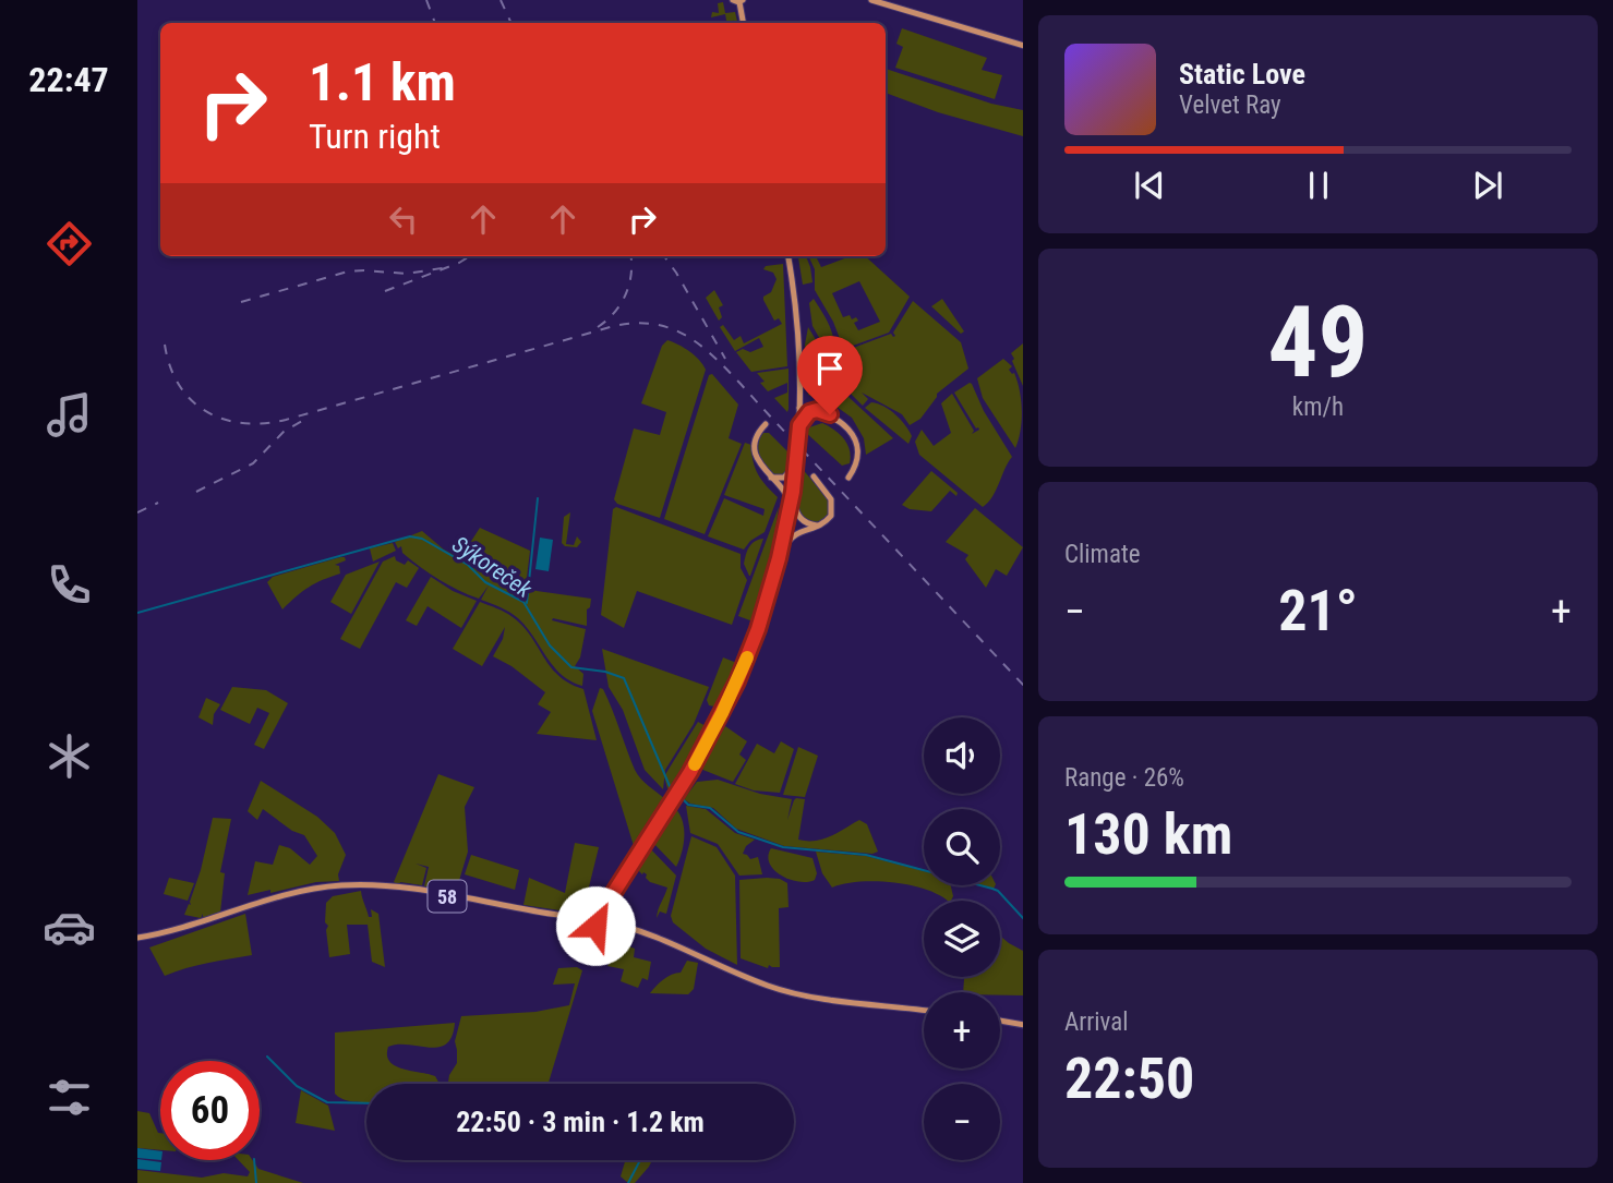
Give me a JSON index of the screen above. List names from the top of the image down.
{
  "streets": {
    "main road": ["58"]
  },
  "water": ["Sýkoreček"],
  "page": {
    "tabs": "22:47",
    "turn": ["1.1 km", "Turn right"],
    "song": ["Static Love", "Velvet Ray"],
    "tile": [
      ["49", "km/h"],
      "Climate",
      ["Range · 26%", "130 km"],
      ["Arrival", "22:50"]
    ],
    "heat": ["−", "21°", "+"],
    "map_buttons": ["+", "−"],
    "limit": "60",
    "trip": "22:50 · 3 min · 1.2 km"
  }
}
